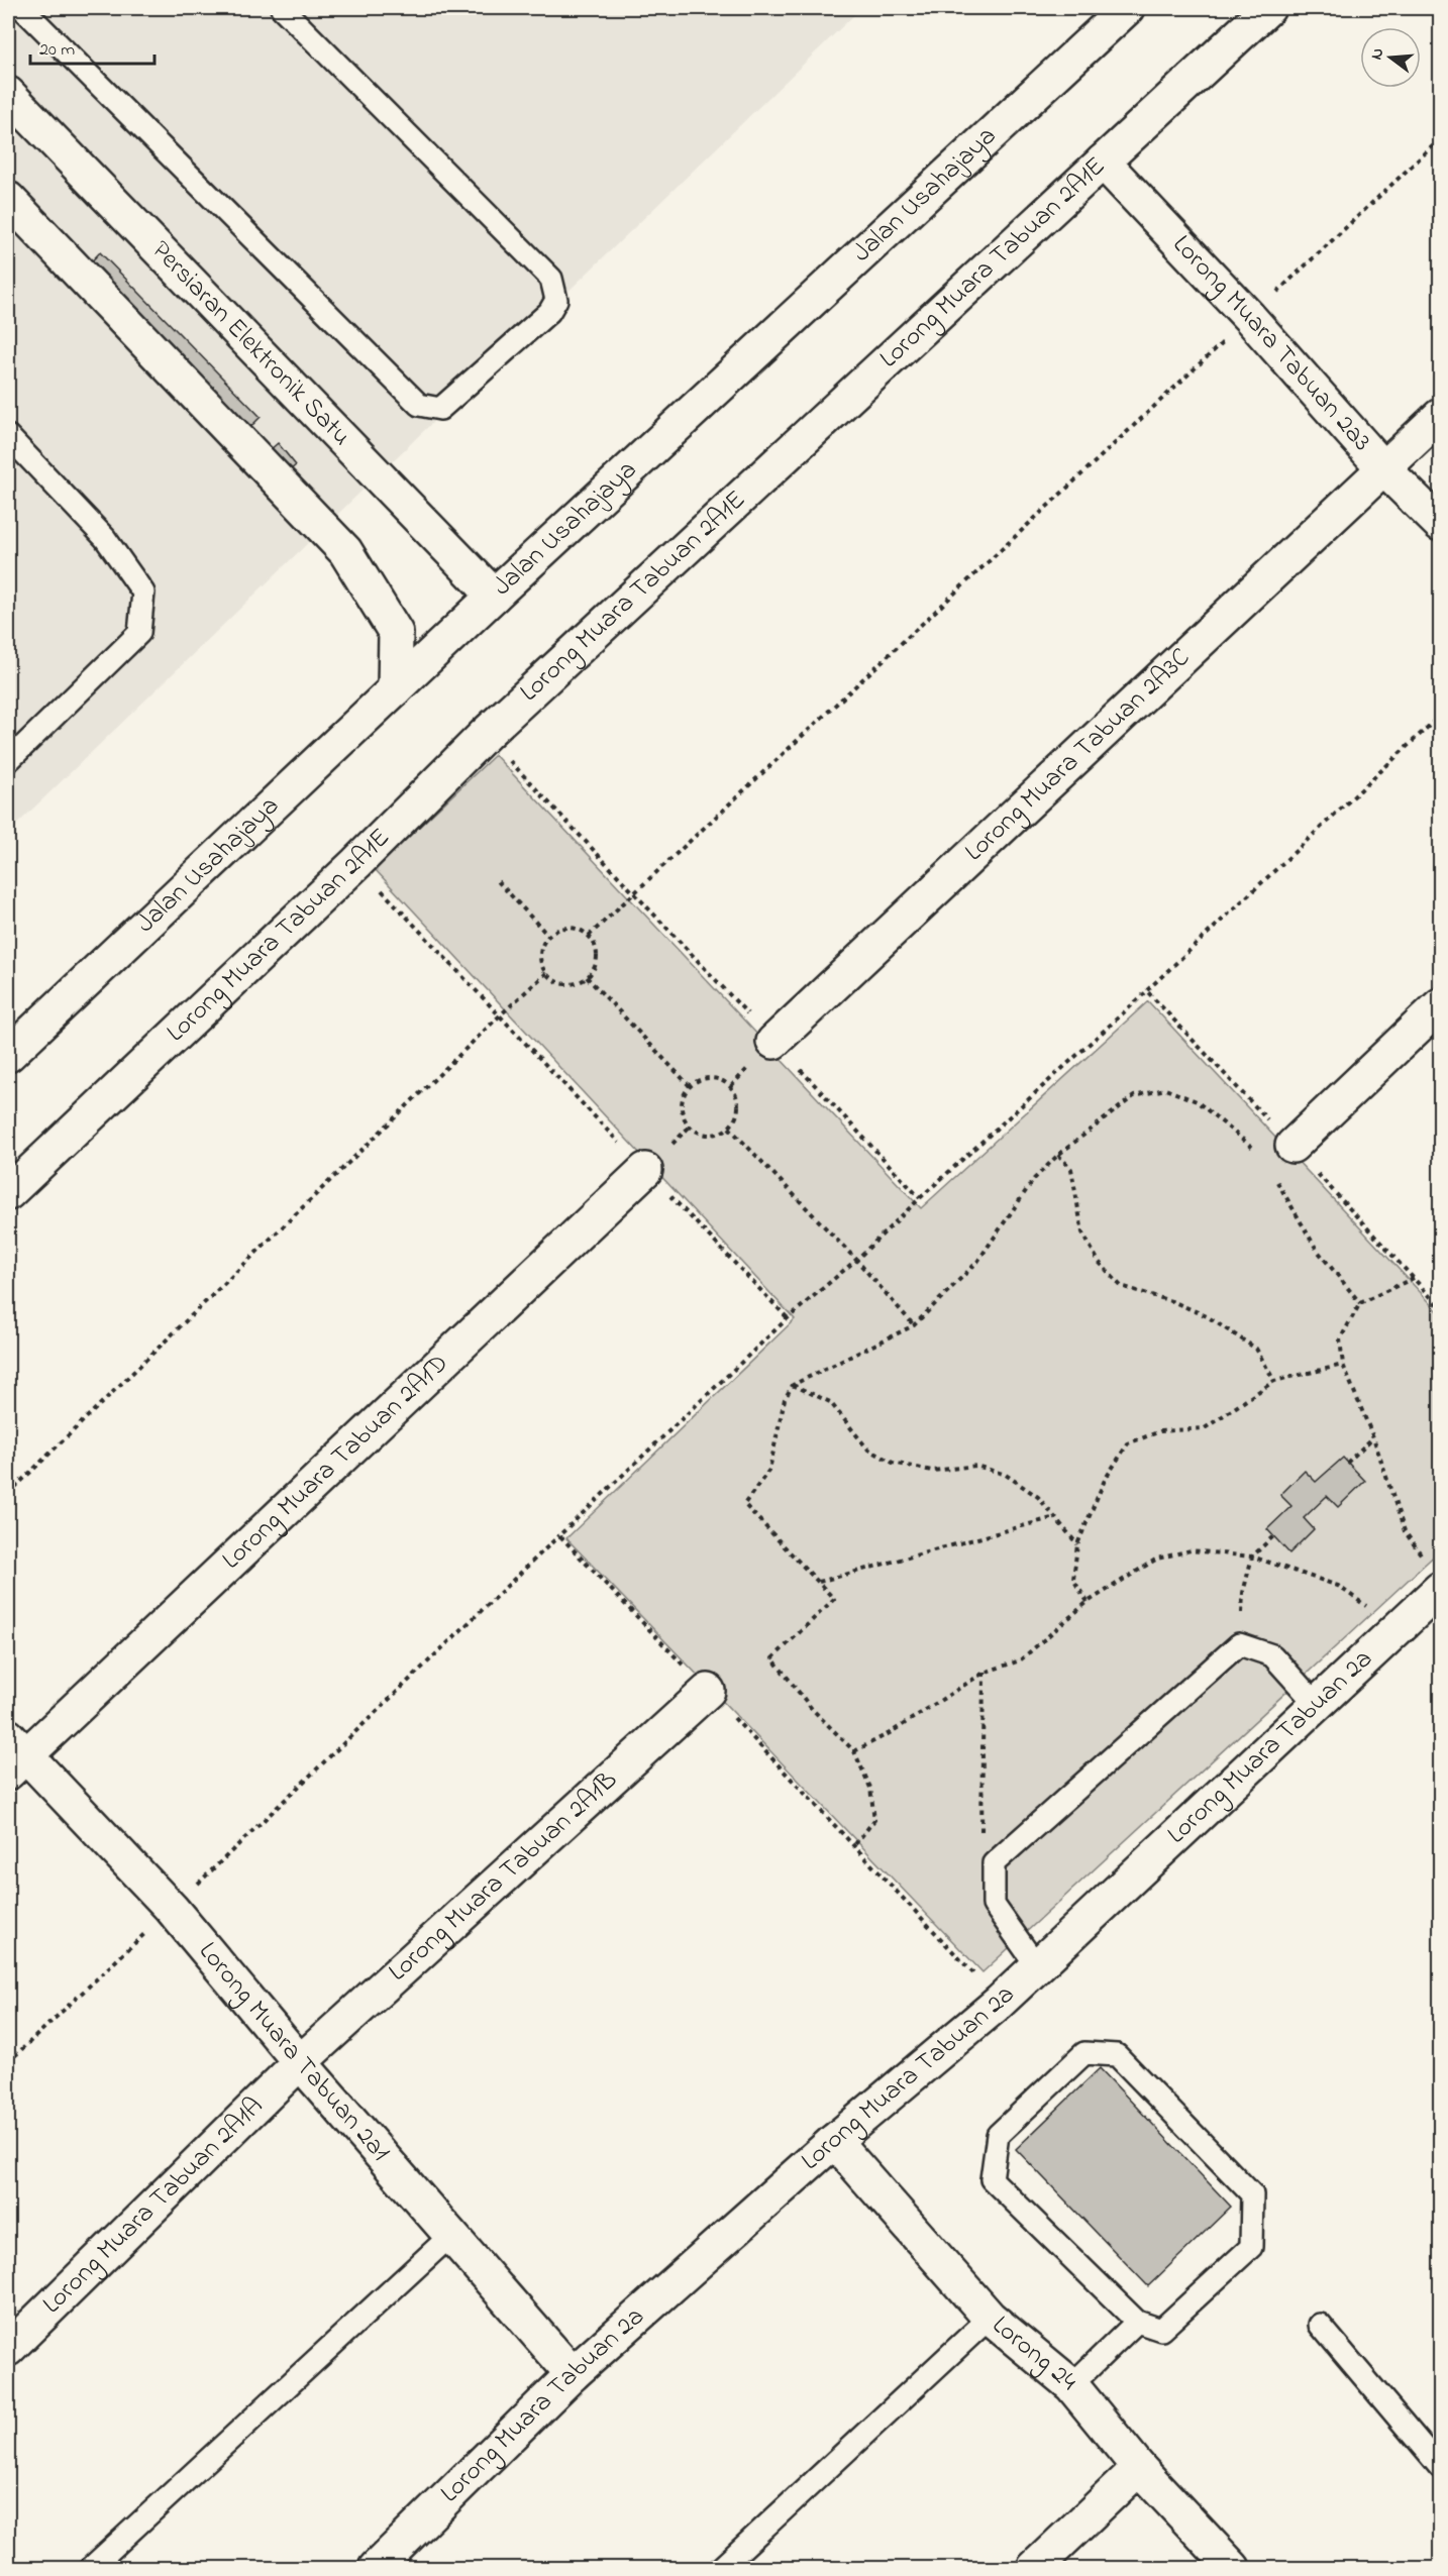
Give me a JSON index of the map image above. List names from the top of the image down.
{
  "streets": {
    "street": [
      "Jalan Usahajaya",
      "Lorong Muara Tabuan 2A1E",
      "Persiaran Elektronik Satu",
      "Lorong Muara Tabuan 2a3",
      "Lorong Muara Tabuan 2A3C",
      "Lorong Muara Tabuan 2A1D",
      "Lorong Muara Tabuan 2a",
      "Lorong Muara Tabuan 2A1B",
      "Lorong Muara Tabuan 2a1",
      "Lorong Muara Tabuan 2A1A",
      "Lorong 24"
    ]
  },
  "crossings": [
    ["Jalan Usahajaya", "Persiaran Elektronik Satu"],
    ["Lorong Muara Tabuan 2A1E", "Lorong Muara Tabuan 2a3"],
    ["Lorong Muara Tabuan 2a3", "Lorong Muara Tabuan 2A3C"],
    ["Lorong Muara Tabuan 2A1D", "Lorong Muara Tabuan 2a1"],
    ["Lorong Muara Tabuan 2a", "Lorong Muara Tabuan 2a1"],
    ["Lorong Muara Tabuan 2a", "Lorong 24"],
    ["Lorong Muara Tabuan 2A1B", "Lorong Muara Tabuan 2a1"],
    ["Lorong Muara Tabuan 2A1B", "Lorong Muara Tabuan 2A1A"],
    ["Lorong Muara Tabuan 2a1", "Lorong Muara Tabuan 2A1A"]
  ],
  "scale_bar": "20 m",
  "north": "left"
}
